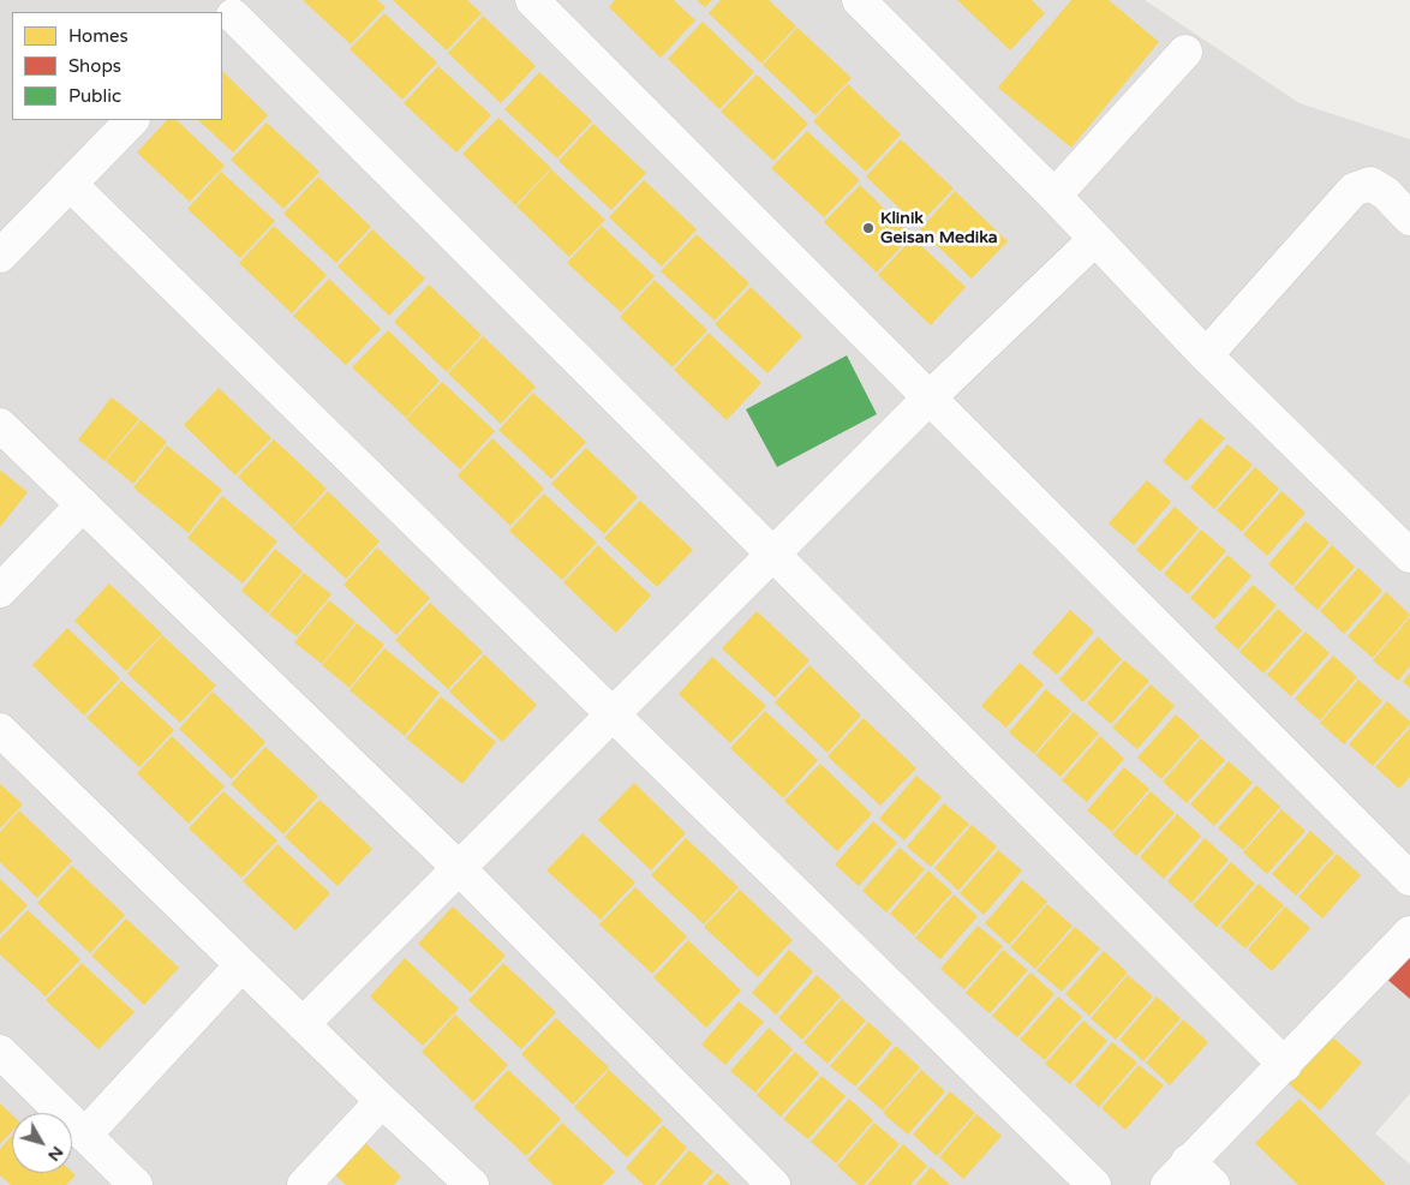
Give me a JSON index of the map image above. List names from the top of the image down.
{
  "places": ["Klinik Geisan Medika"],
  "legend": ["Homes", "Shops", "Public"],
  "north": "bottom right"
}
